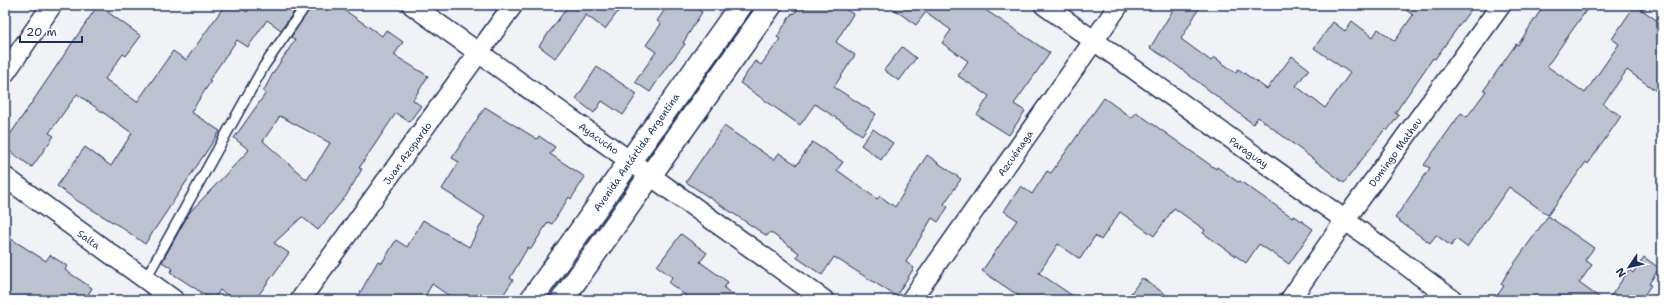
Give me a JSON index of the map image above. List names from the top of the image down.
{
  "streets": {
    "main road": ["Avenida Antártida Argentina"],
    "street": [
      "Ayacucho",
      "Paraguay",
      "Domingo Matheu",
      "Juan Azopardo",
      "Azcuénaga",
      "Salta"
    ]
  },
  "crossings": [
    ["Ayacucho", "Avenida Antártida Argentina"],
    ["Ayacucho", "Juan Azopardo"],
    ["Paraguay", "Domingo Matheu"],
    ["Paraguay", "Azcuénaga"]
  ],
  "scale_bar": "20 m",
  "north": "bottom left"
}
